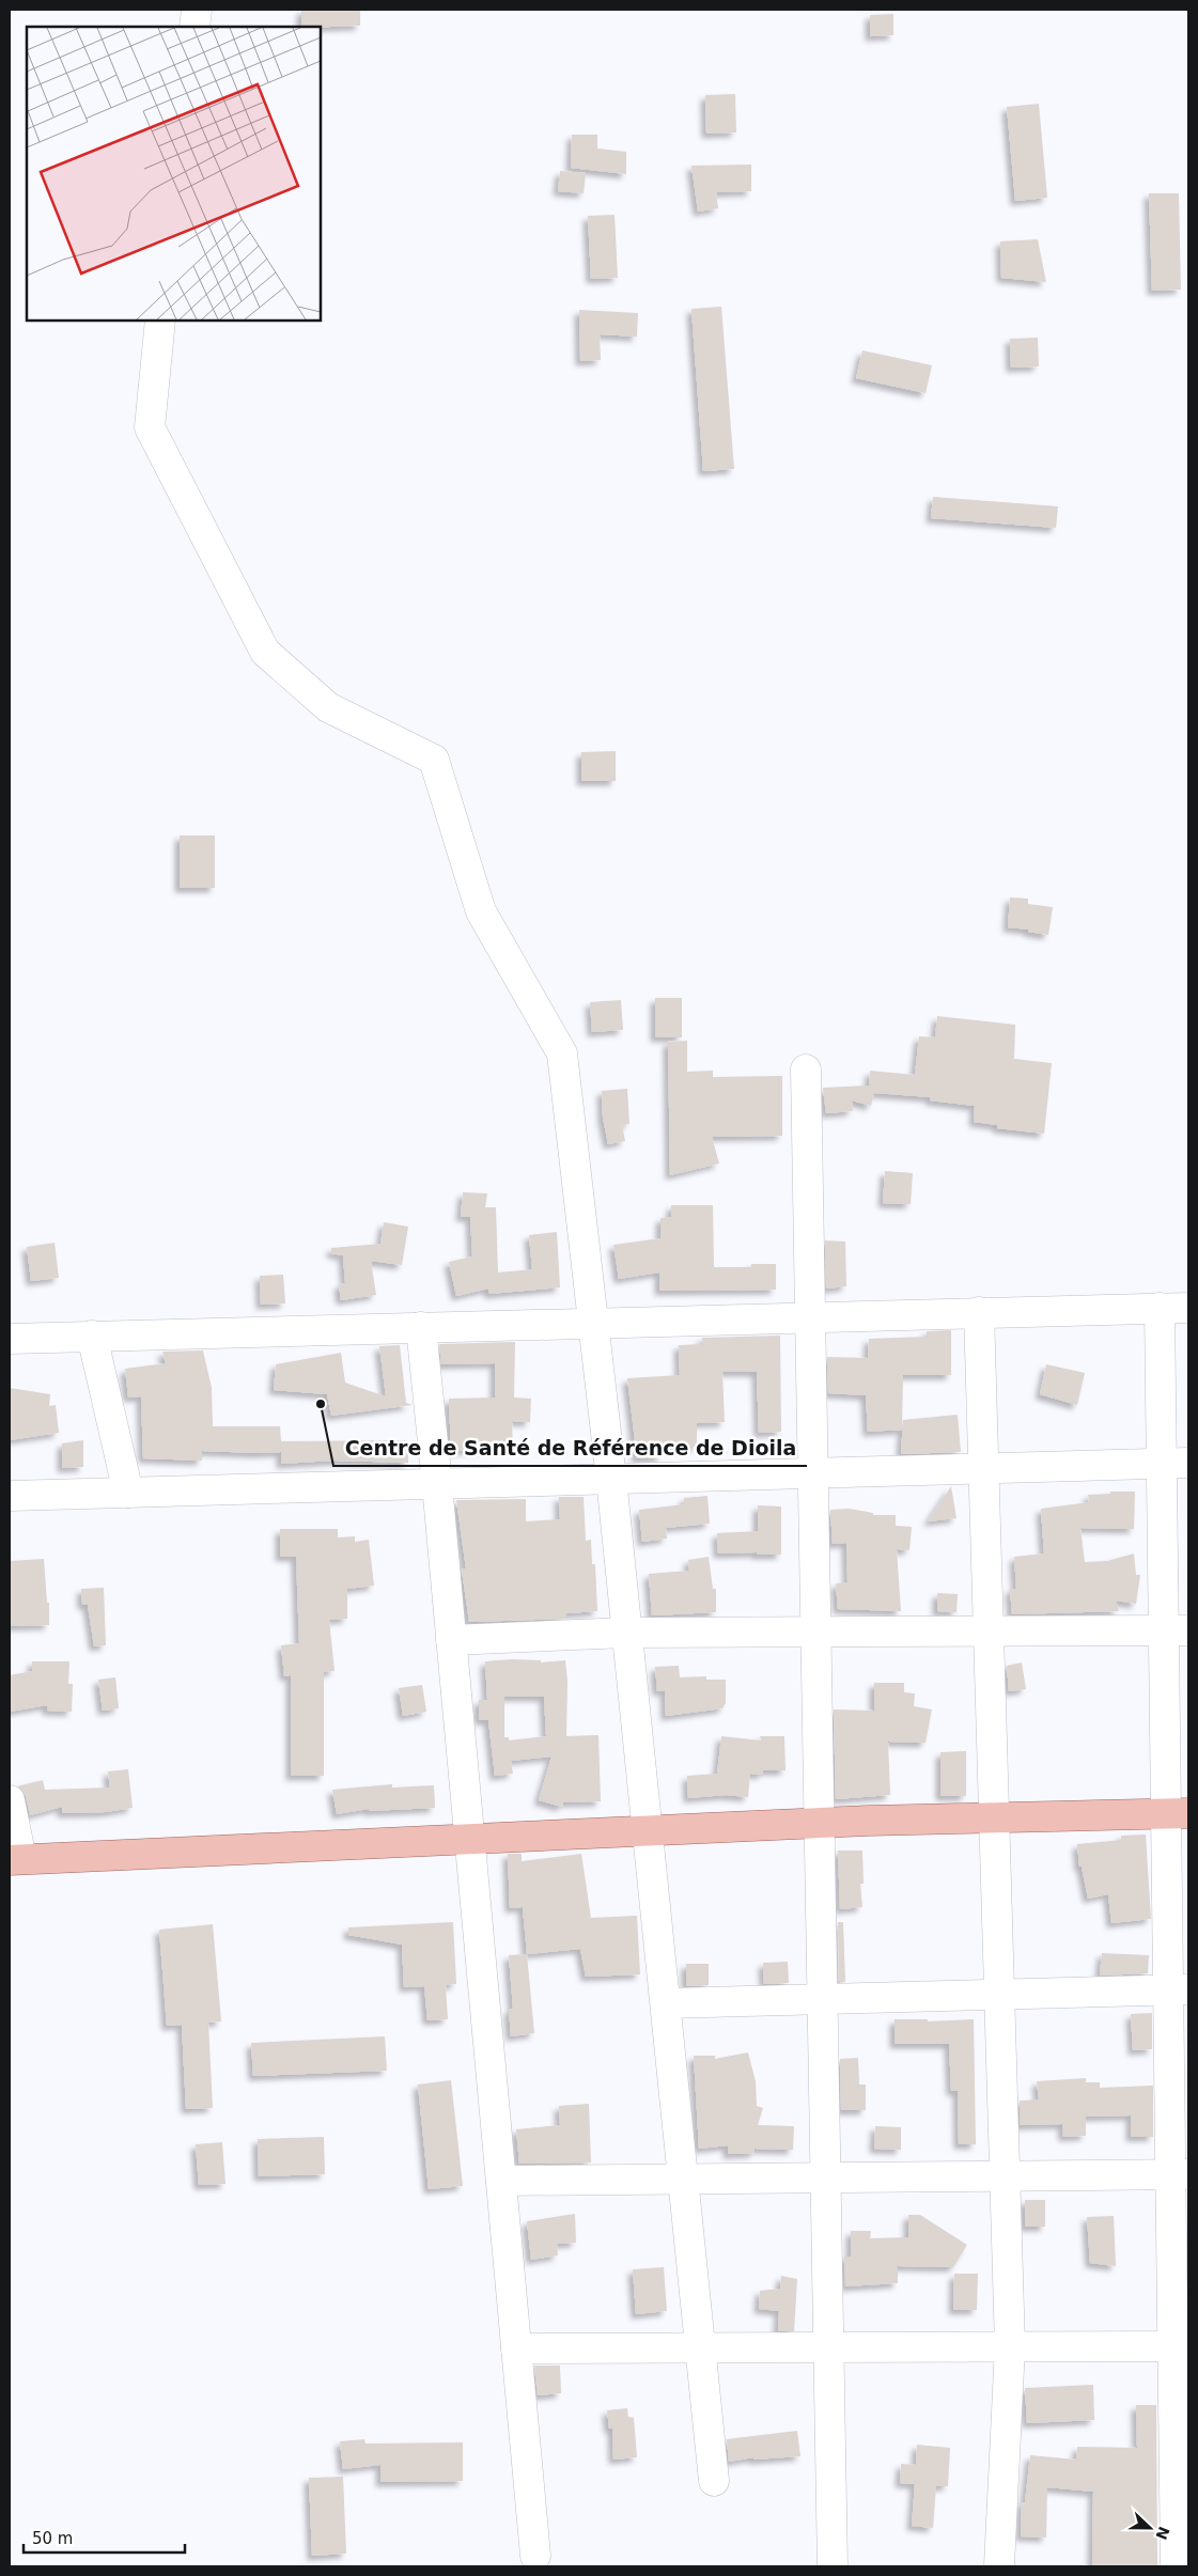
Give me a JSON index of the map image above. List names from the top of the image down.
{
  "places": ["Centre de Santé de Référence de Dioila"],
  "scale_bar": "50 m",
  "north": "right"
}
